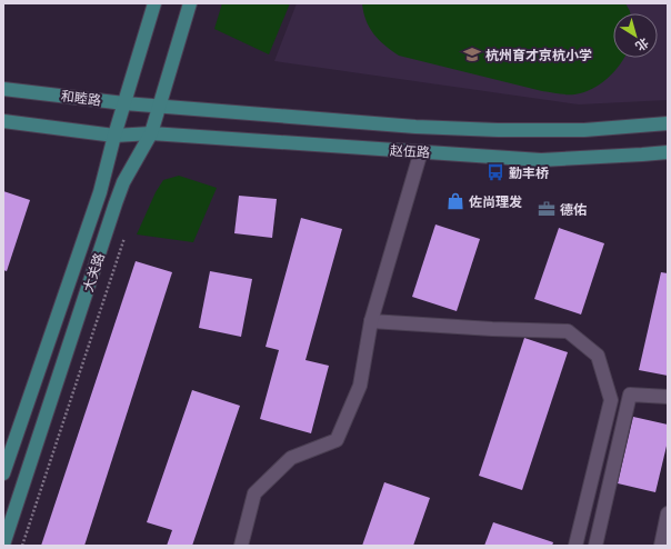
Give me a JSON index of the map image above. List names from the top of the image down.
{
  "streets": {
    "main road": ["和睦路", "赵伍路", "大关路"]
  },
  "crossings": [
    ["和睦路", "赵伍路"],
    ["和睦路", "大关路"],
    ["赵伍路", "大关路"]
  ],
  "places": {
    "school or university": ["杭州育才京杭小学"],
    "bus stop": ["勤丰桥"],
    "shop": ["佐尚理发"],
    "office": ["德佑"]
  },
  "north": "bottom right"
}
